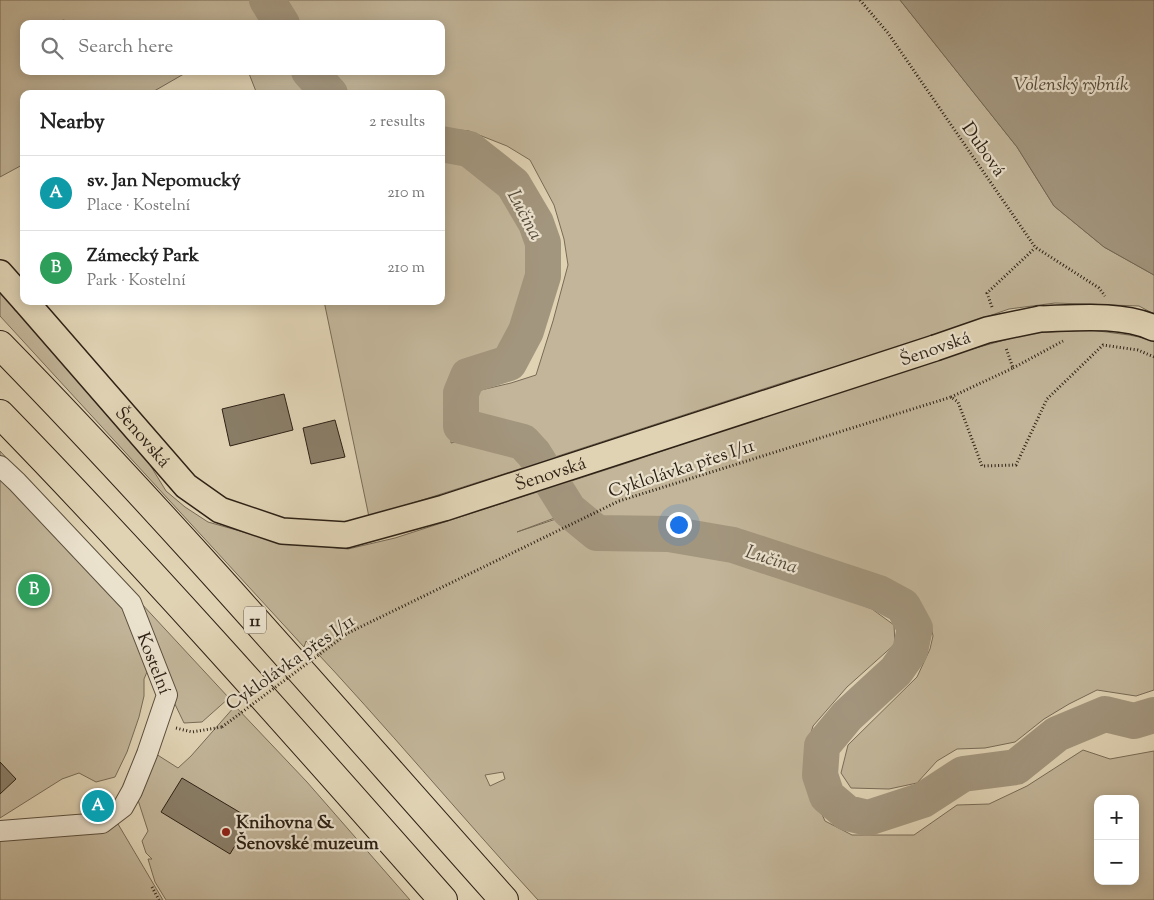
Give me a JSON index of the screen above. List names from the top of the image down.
{
  "streets": {
    "highway": ["11"],
    "main road": ["Šenovská"],
    "street": ["Kostelní"],
    "path": ["Dubová", "Cyklolávka přes I/11"]
  },
  "crossings": [
    ["Cyklolávka přes I/11", "Kostelní"]
  ],
  "water": ["Volenský rybník", "Lučina"],
  "places": ["Knihovna & Šenovské muzeum"],
  "page": {
    "search": "Search here",
    "heading": ["Nearby", "2 results"],
    "list": [
      {
        "mark": "A",
        "name": "sv. Jan Nepomucký",
        "note": "Place · Kostelní",
        "value": "210 m"
      },
      {
        "mark": "B",
        "name": "Zámecký Park",
        "note": "Park · Kostelní",
        "value": "210 m"
      }
    ],
    "pins": ["B", "A"],
    "map_buttons": ["+", "−"]
  }
}
